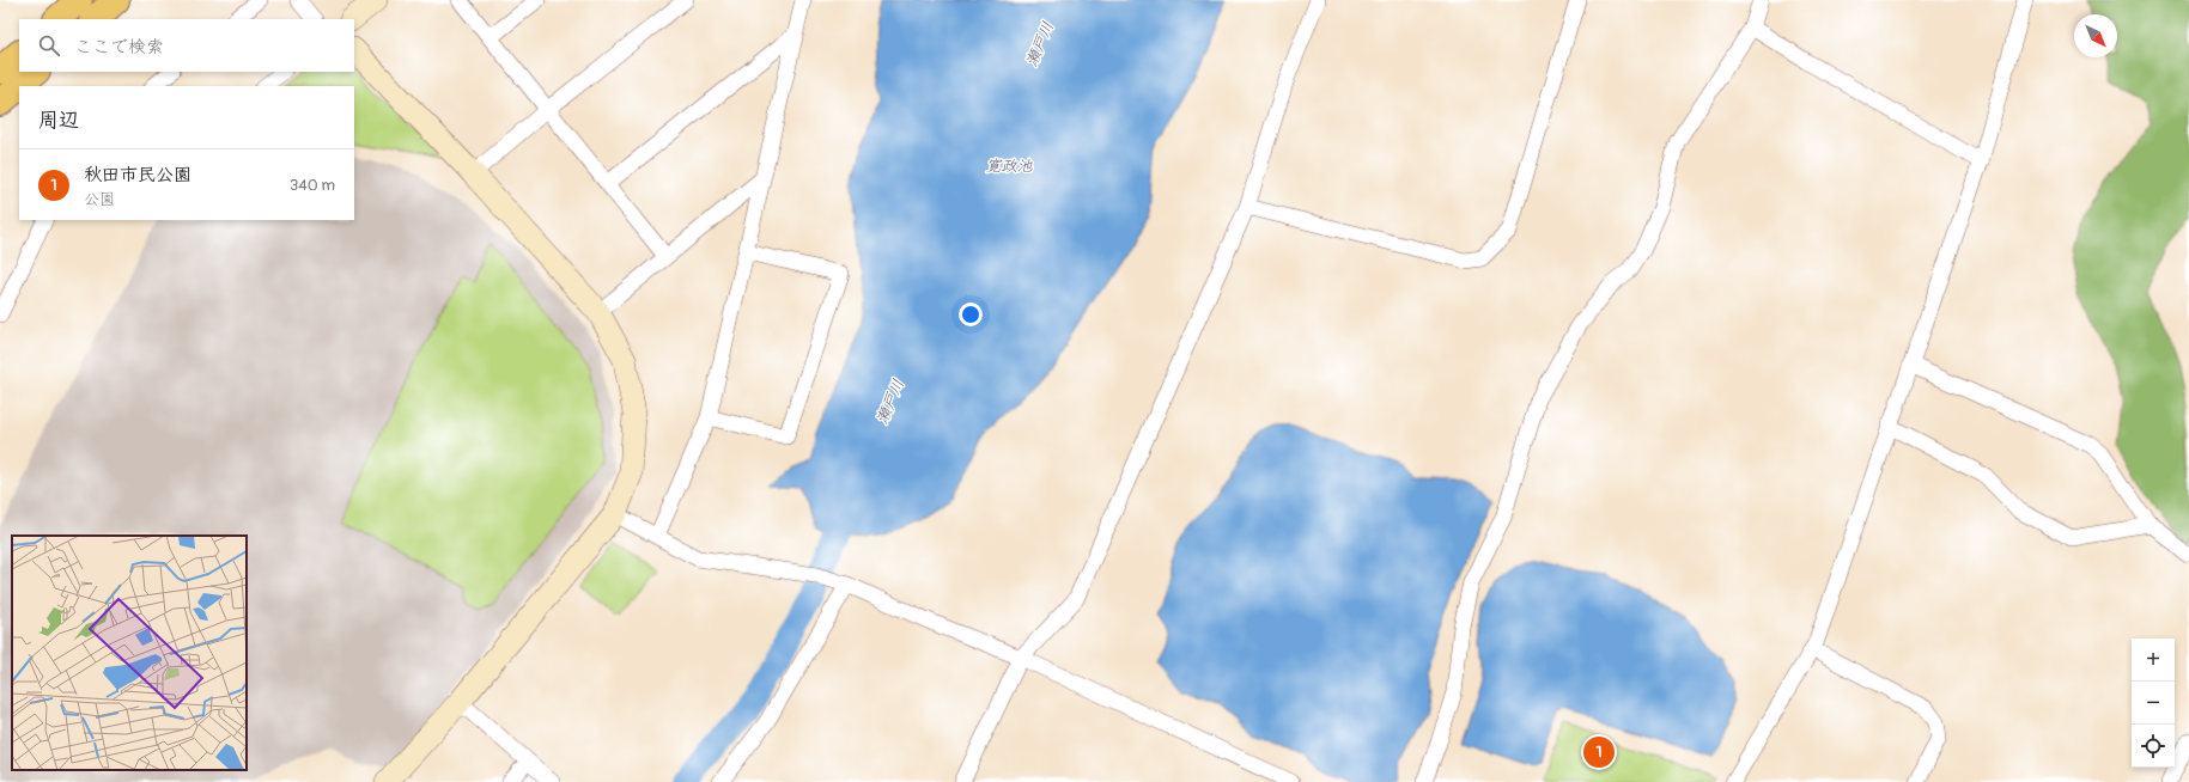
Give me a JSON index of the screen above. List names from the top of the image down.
{
  "water": ["瀬戸川", "寛政池"],
  "north": "bottom right",
  "page": {
    "search": "ここで検索",
    "heading": "周辺",
    "list": [
      {
        "mark": "1",
        "name": "秋田市民公園",
        "note": "公園",
        "value": "340 m"
      }
    ],
    "map_buttons": ["+", "−"],
    "pins": "1"
  }
}
